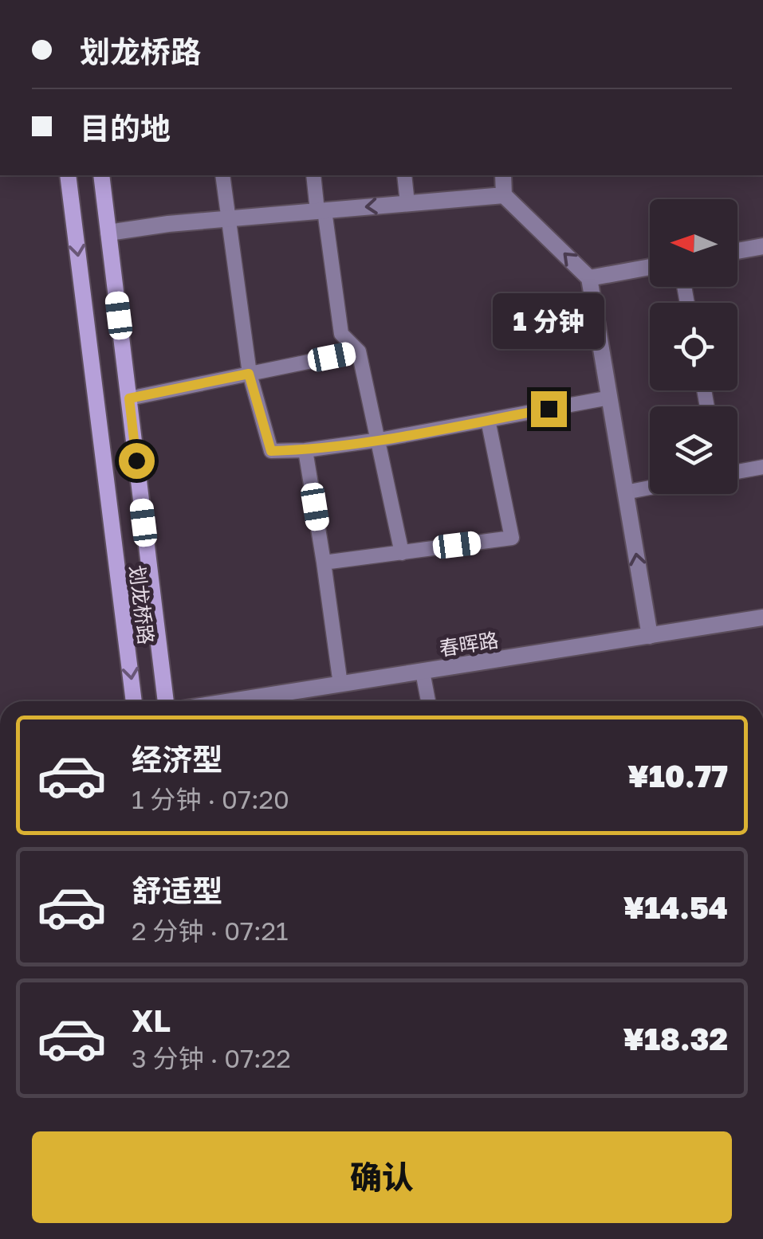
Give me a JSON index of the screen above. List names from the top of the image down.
{
  "streets": {
    "main road": ["划龙桥路"],
    "street": ["春晖路"]
  },
  "north": "left",
  "page": {
    "banner": ["划龙桥路", "目的地"],
    "bubble": "1 分钟",
    "list": [
      {
        "name": "经济型",
        "note": "1 分钟 · 07:20",
        "value": "¥10.77"
      },
      {
        "name": "舒适型",
        "note": "2 分钟 · 07:21",
        "value": "¥14.54"
      },
      {
        "name": "XL",
        "note": "3 分钟 · 07:22",
        "value": "¥18.32"
      }
    ],
    "buttons": "确认"
  }
}
